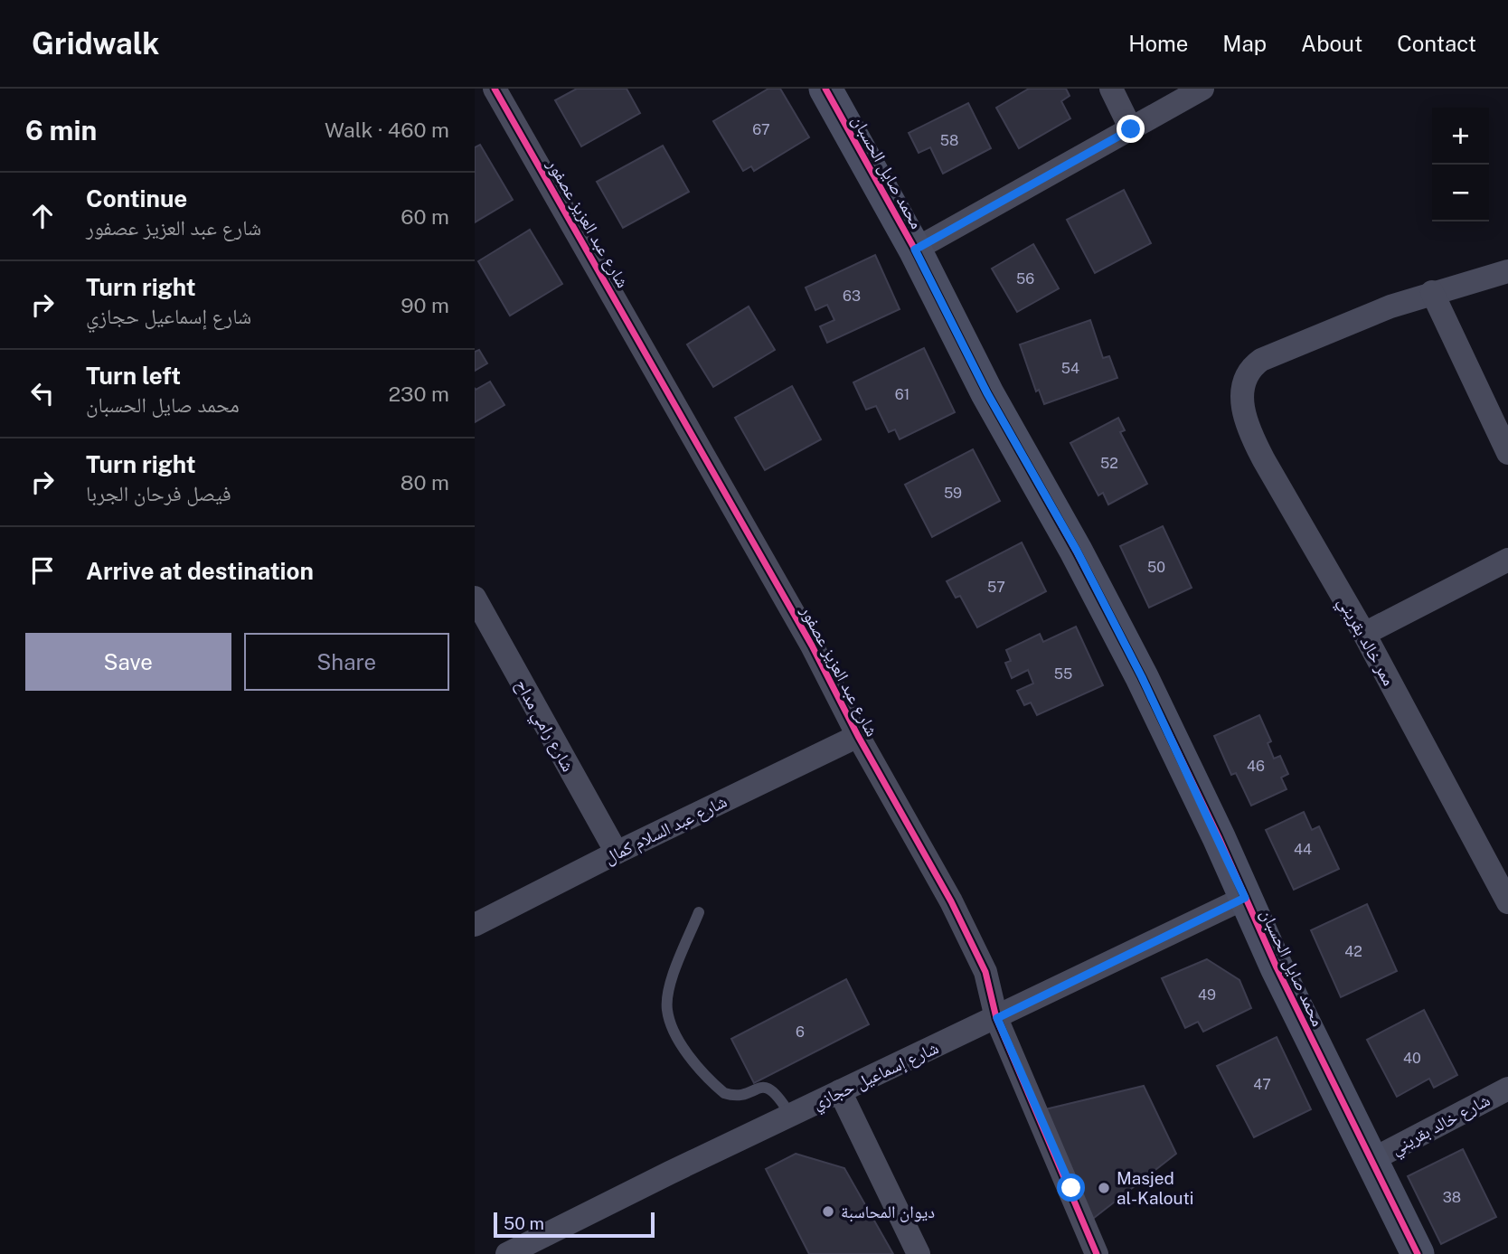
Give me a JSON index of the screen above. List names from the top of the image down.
{
  "streets": {
    "street": [
      "محمد صايل الحسبان",
      "شارع عبد العزيز عصفور",
      "ممر خالد بقريني",
      "شارع رامي مداح",
      "شارع عبد السلام كمال",
      "شارع إسماعيل حجازي",
      "شارع خالد بقريني"
    ]
  },
  "crossings": [
    ["محمد صايل الحسبان", "شارع إسماعيل حجازي"],
    ["محمد صايل الحسبان", "شارع خالد بقريني"],
    ["شارع عبد العزيز عصفور", "شارع عبد السلام كمال"],
    ["شارع عبد العزيز عصفور", "شارع إسماعيل حجازي"],
    ["شارع رامي مداح", "شارع عبد السلام كمال"]
  ],
  "places": ["Masjed al-Kalouti", "ديوان المحاسبة"],
  "house_numbers": [
    "67",
    "58",
    "56",
    "63",
    "54",
    "61",
    "52",
    "59",
    "50",
    "57",
    "55",
    "46",
    "44",
    "42",
    "49",
    "6",
    "40",
    "47",
    "38"
  ],
  "scale_bar": "50 m",
  "page": {
    "header": "Gridwalk",
    "nav": [
      "Home",
      "Map",
      "About",
      "Contact"
    ],
    "heading": ["6 min", "Walk · 460 m"],
    "map_buttons": ["+", "−"],
    "list": [
      ["Continue", "شارع عبد العزيز عصفور", "60 m"],
      ["Turn right", "شارع إسماعيل حجازي", "90 m"],
      ["Turn left", "محمد صايل الحسبان", "230 m"],
      ["Turn right", "فيصل فرحان الجربا", "80 m"],
      "Arrive at destination"
    ],
    "buttons": ["Save", "Share"],
    "scale": "50 m"
  }
}
